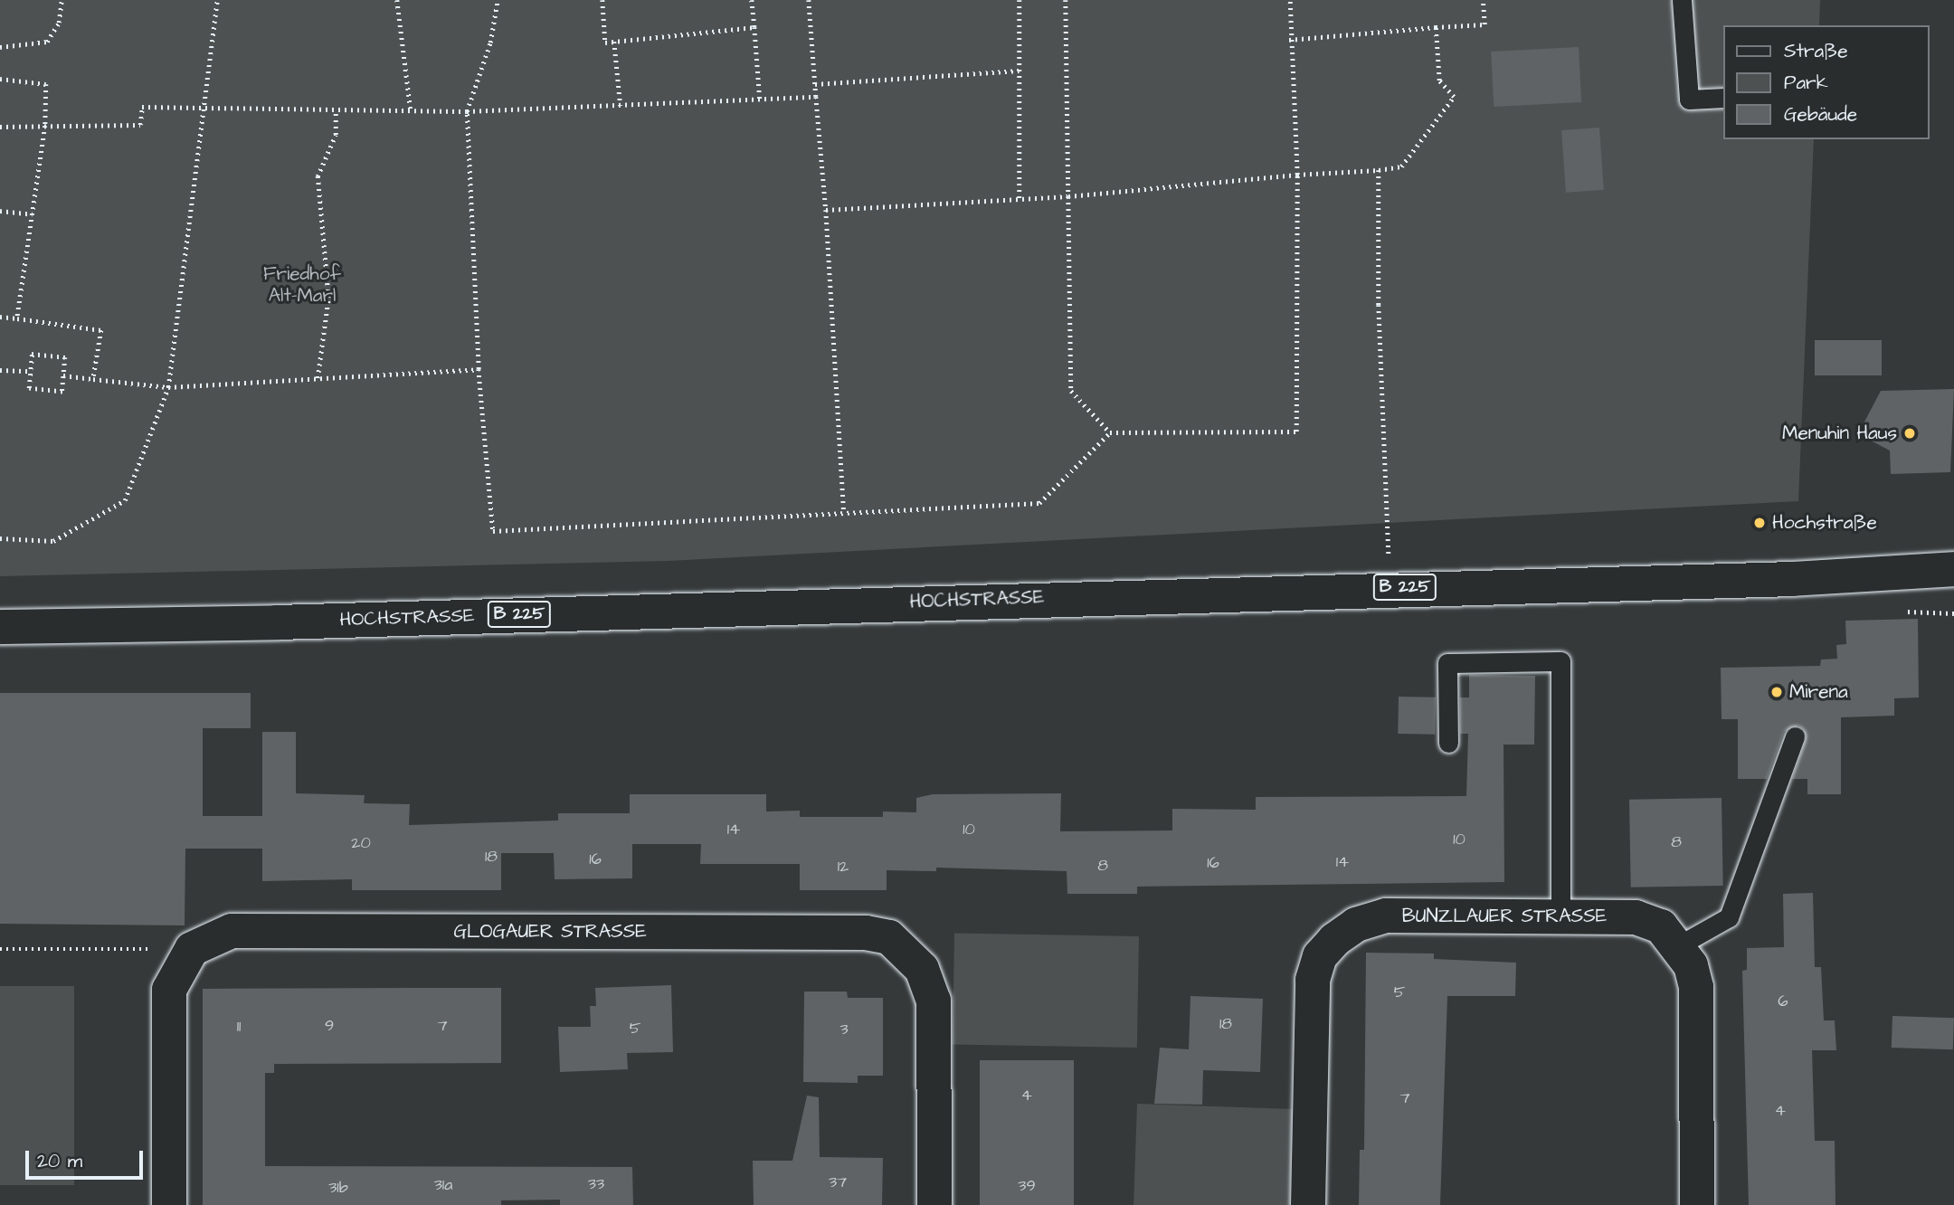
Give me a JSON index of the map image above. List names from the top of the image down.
{
  "streets": {
    "street": [
      "B 225",
      "HOCHSTRASSE",
      "BUNZLAUER STRASSE",
      "GLOGAUER STRASSE"
    ]
  },
  "parks": ["Friedhof Alt-Marl"],
  "places": ["Menuhin Haus", "Hochstraße", "Mirena"],
  "house_numbers": [
    "14",
    "10",
    "10",
    "8",
    "20",
    "18",
    "16",
    "14",
    "16",
    "8",
    "12",
    "5",
    "6",
    "18",
    "9",
    "7",
    "11",
    "5",
    "3",
    "4",
    "7",
    "4",
    "37",
    "33",
    "31a",
    "39",
    "31b"
  ],
  "legend": ["Straße", "Park", "Gebäude"],
  "scale_bar": "20 m"
}
